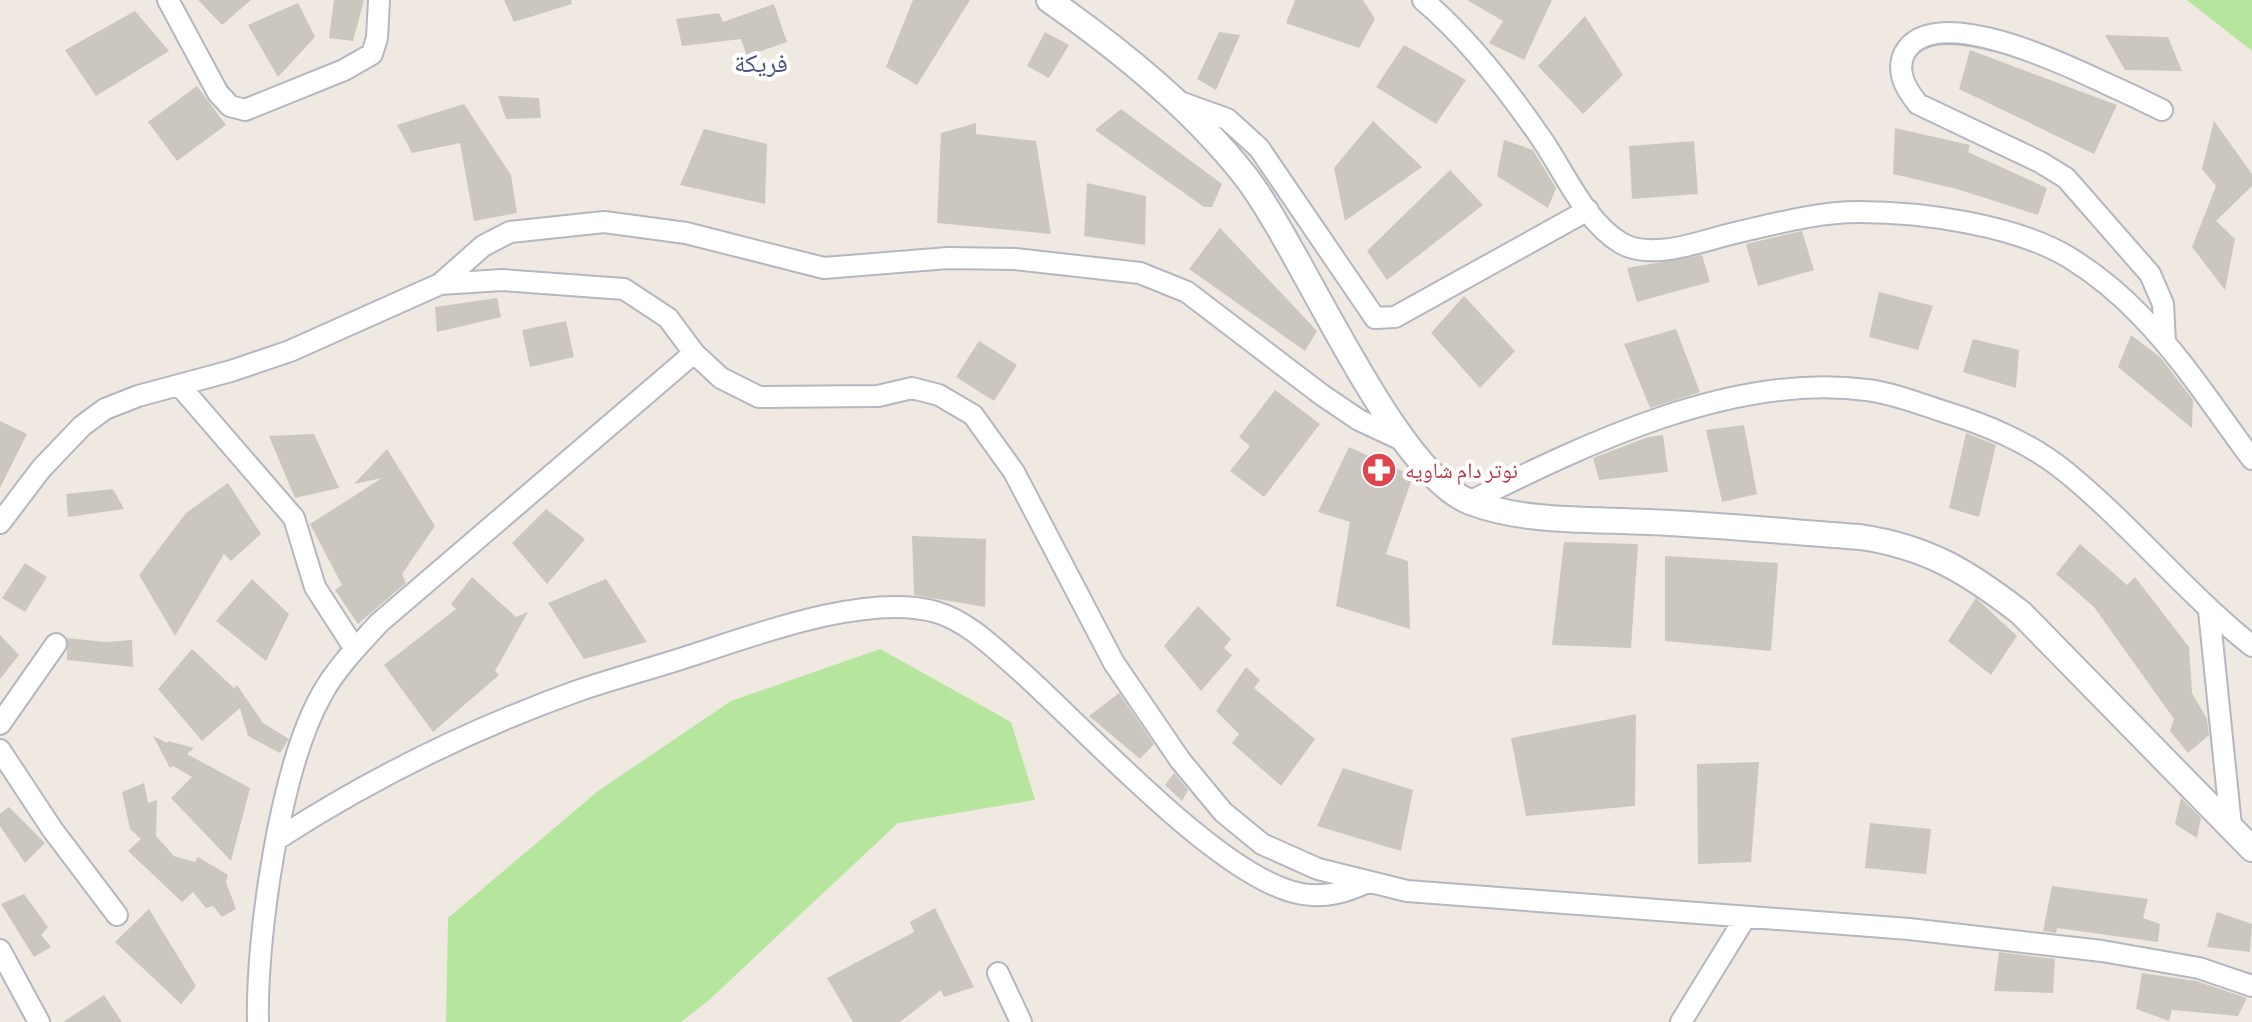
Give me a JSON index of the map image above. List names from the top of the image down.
{
  "districts": ["فريكة"],
  "places": {
    "pharmacy": ["نوتر دام شاويه"]
  }
}
